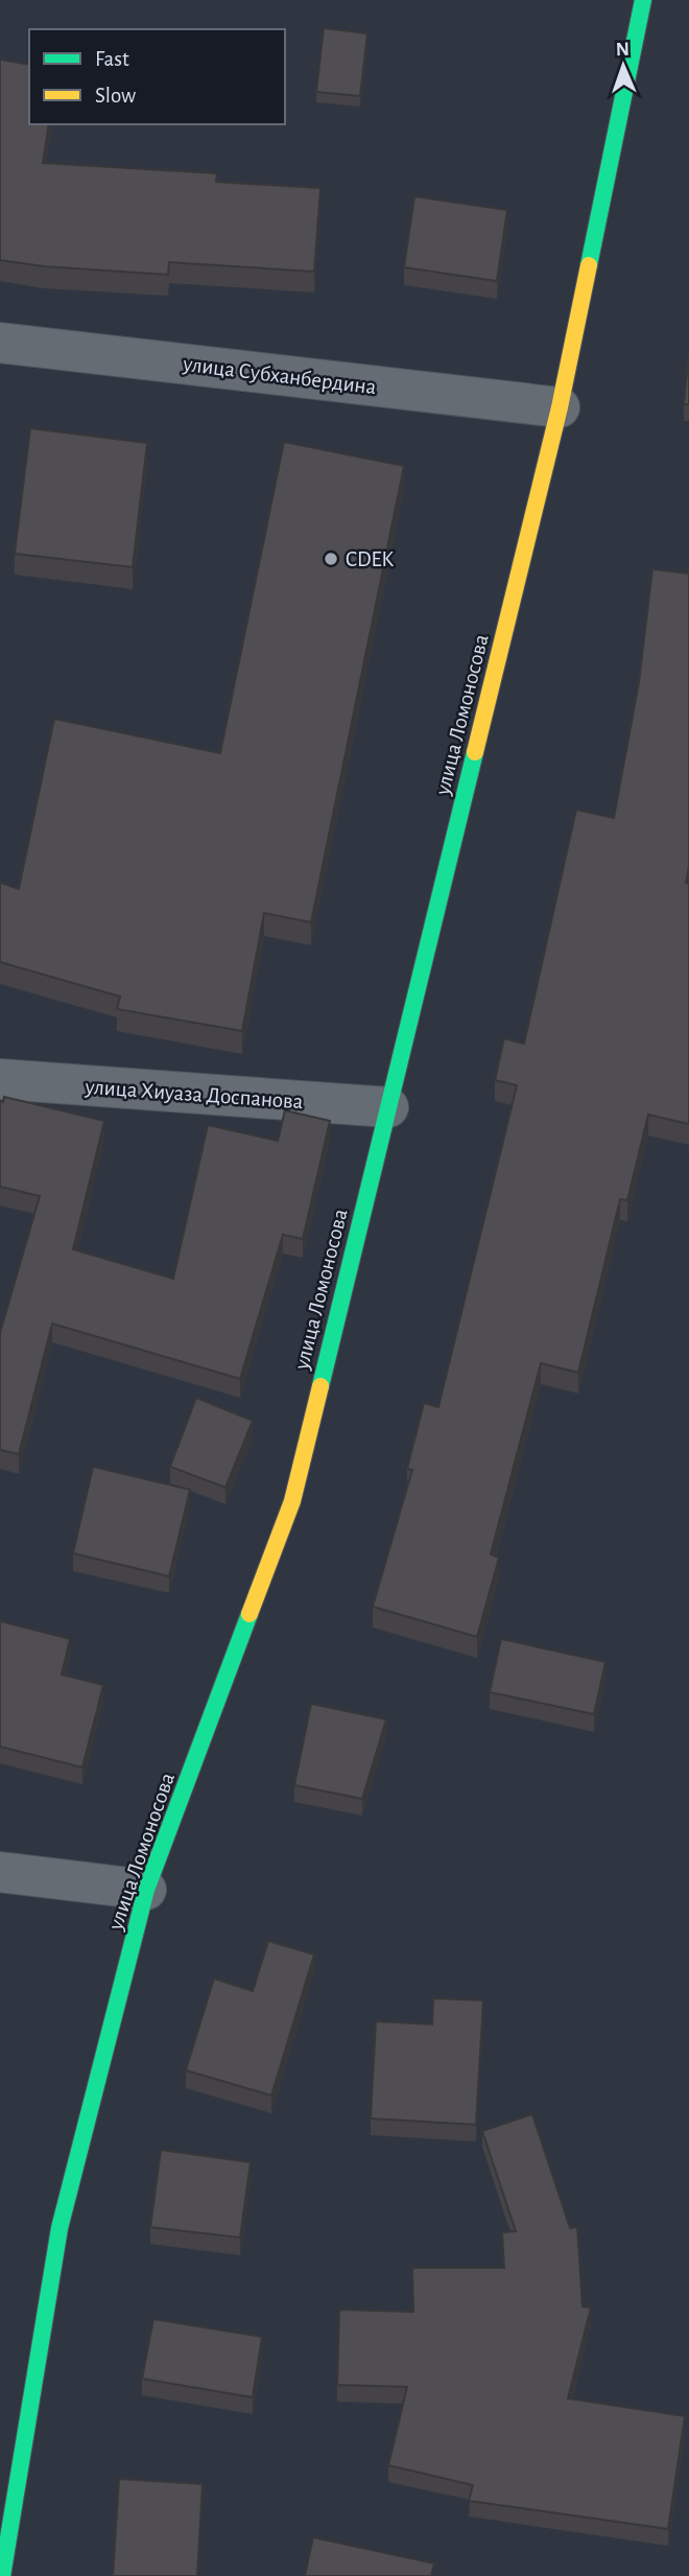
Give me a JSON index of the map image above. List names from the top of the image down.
{
  "streets": {
    "main road": ["улица Ломоносова"],
    "street": ["улица Субханбердина", "улица Хиуаза Доспанова"]
  },
  "crossings": [
    ["улица Субханбердина", "улица Ломоносова"],
    ["улица Ломоносова", "улица Хиуаза Доспанова"]
  ],
  "places": ["CDEK"],
  "legend": ["Fast", "Slow"],
  "north": "top"
}
